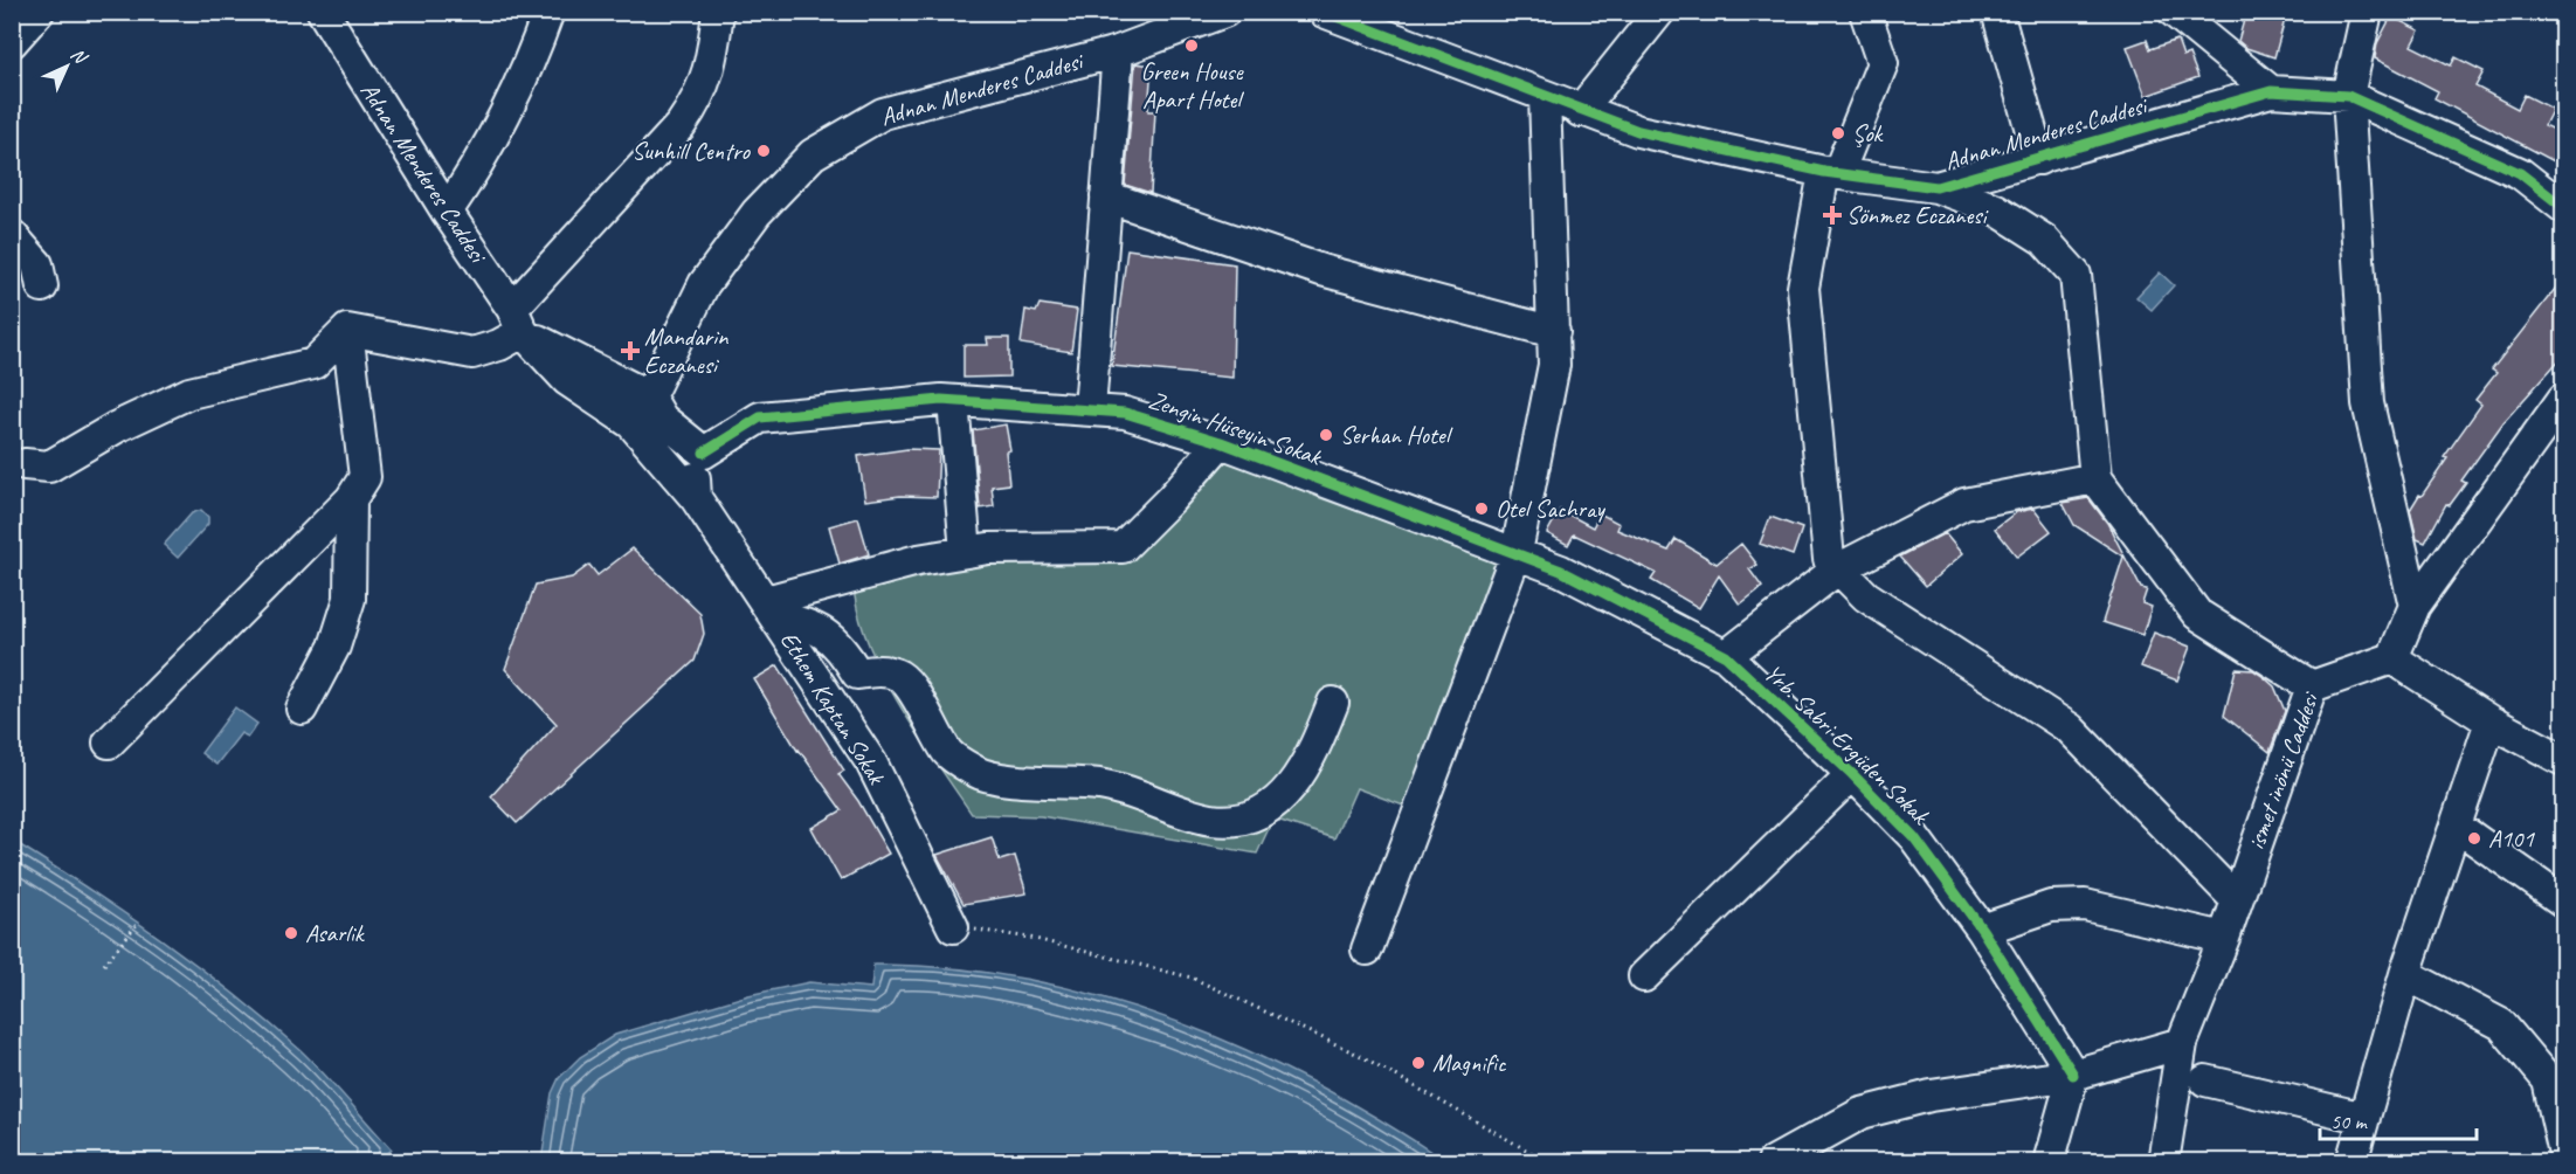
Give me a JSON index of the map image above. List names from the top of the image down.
{
  "streets": {
    "street": [
      "Adnan Menderes Caddesi",
      "Zengin Hüseyin Sokak",
      "Ethem Kaptan Sokak",
      "Yrb. Sabri Ergüden Sokak",
      "ismet inönü Caddesi"
    ]
  },
  "crossings": [
    ["Adnan Menderes Caddesi", "Ethem Kaptan Sokak"],
    ["Zengin Hüseyin Sokak", "Yrb. Sabri Ergüden Sokak"]
  ],
  "places": {
    "other": [
      "Green House Apart Hotel",
      "Şok",
      "Sunhill Centro",
      "Serhan Hotel",
      "Otel Sachray",
      "A101",
      "Asarlik",
      "Magnific"
    ],
    "health": ["Sönmez Eczanesi", "Mandarin Eczanesi"]
  },
  "scale_bar": "50 m",
  "north": "top right"
}
